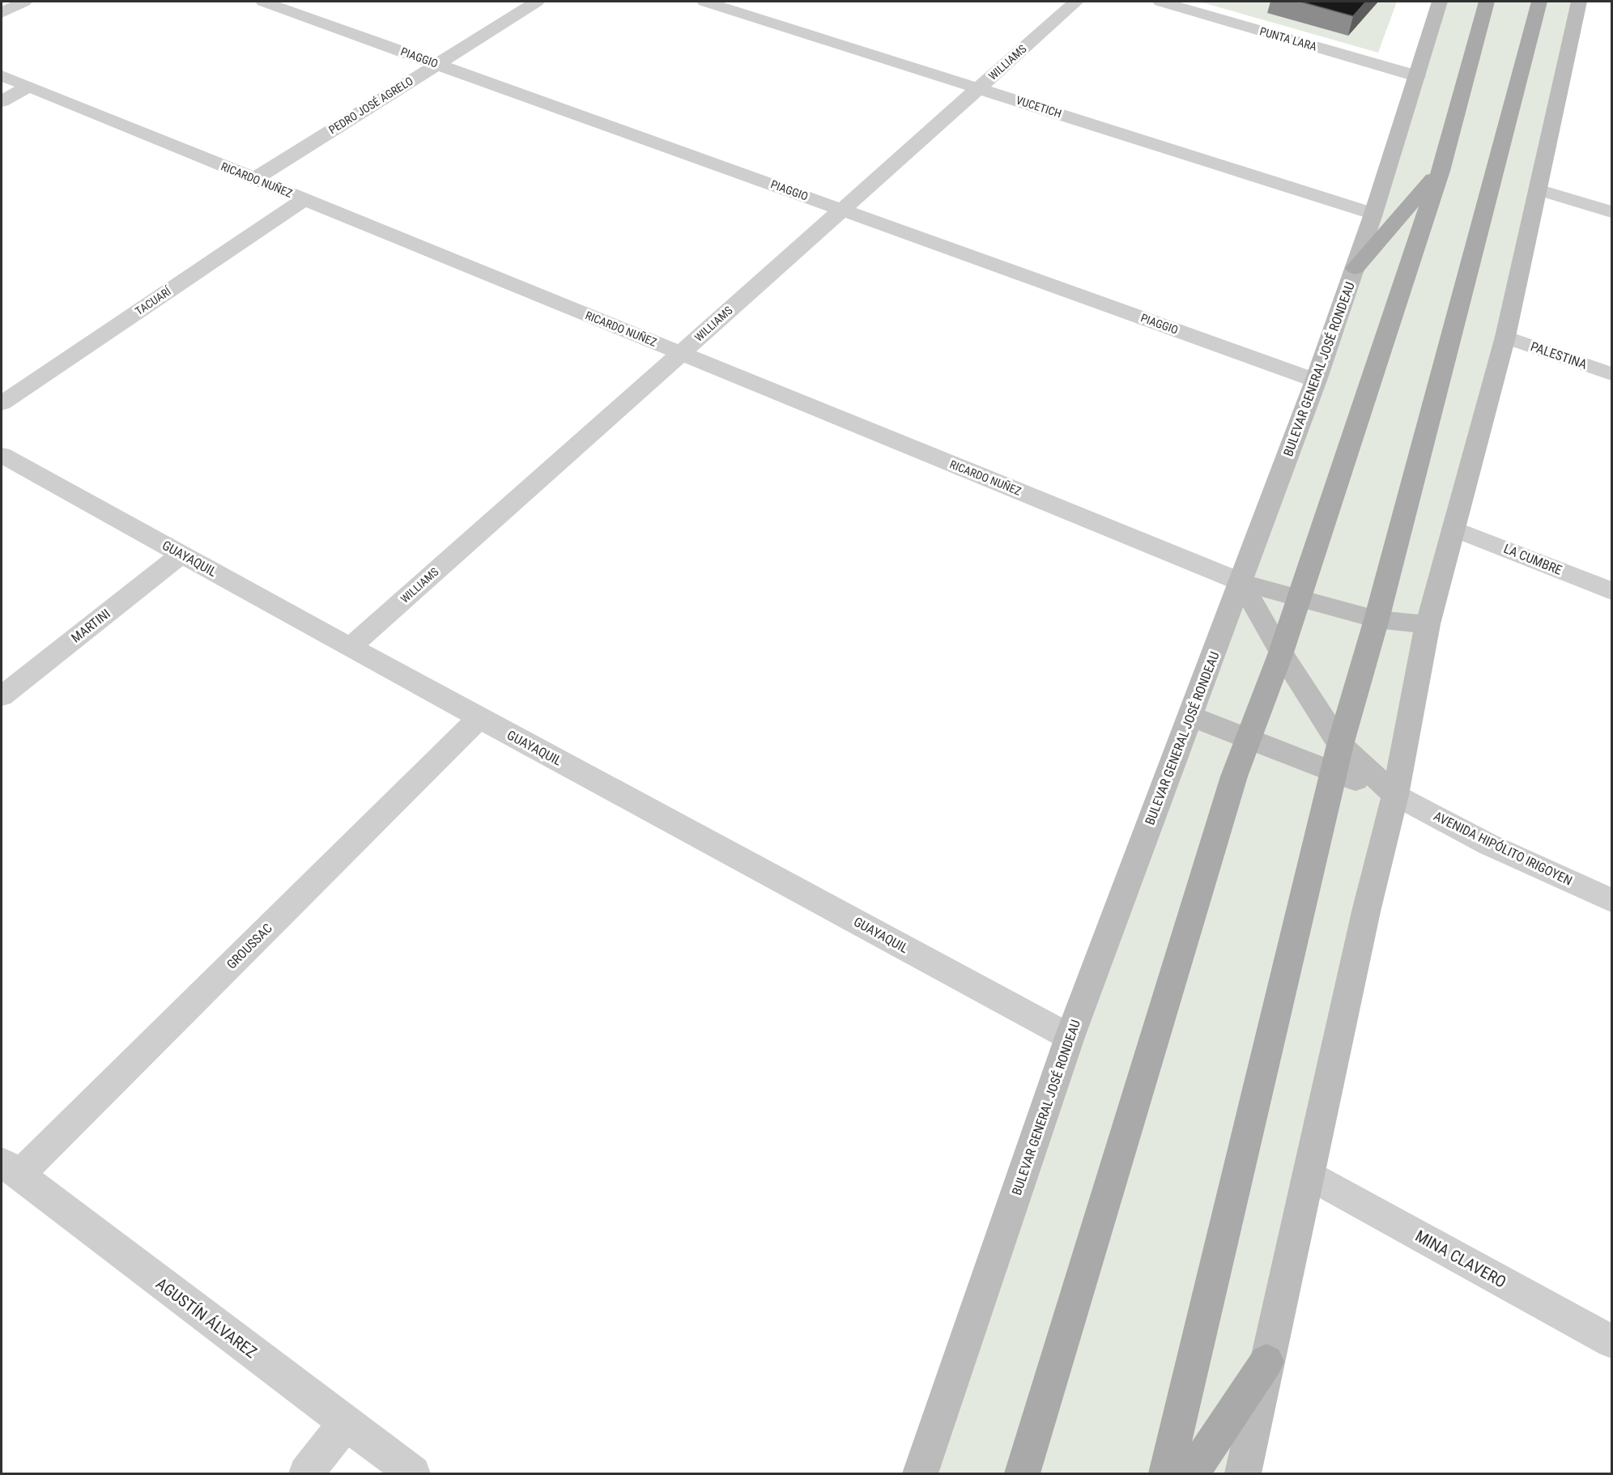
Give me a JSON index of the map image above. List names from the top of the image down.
{
  "streets": {
    "main road": ["BULEVAR GENERAL JOSÉ RONDEAU"],
    "street": [
      "PUNTA LARA",
      "PIAGGIO",
      "WILLIAMS",
      "PEDRO JOSÉ AGRELO",
      "VUCETICH",
      "RICARDO NUÑEZ",
      "TACUARÍ",
      "PALESTINA",
      "GUAYAQUIL",
      "LA CUMBRE",
      "MARTINI",
      "AVENIDA HIPÓLITO IRIGOYEN",
      "GROUSSAC",
      "MINA CLAVERO",
      "AGUSTÍN ÁLVAREZ"
    ]
  },
  "crossings": [
    ["PUNTA LARA", "BULEVAR GENERAL JOSÉ RONDEAU"],
    ["PIAGGIO", "WILLIAMS"],
    ["PIAGGIO", "PEDRO JOSÉ AGRELO"],
    ["PIAGGIO", "BULEVAR GENERAL JOSÉ RONDEAU"],
    ["WILLIAMS", "VUCETICH"],
    ["WILLIAMS", "RICARDO NUÑEZ"],
    ["WILLIAMS", "GUAYAQUIL"],
    ["PEDRO JOSÉ AGRELO", "RICARDO NUÑEZ"],
    ["VUCETICH", "BULEVAR GENERAL JOSÉ RONDEAU"],
    ["RICARDO NUÑEZ", "TACUARÍ"],
    ["RICARDO NUÑEZ", "BULEVAR GENERAL JOSÉ RONDEAU"],
    ["BULEVAR GENERAL JOSÉ RONDEAU", "GUAYAQUIL"],
    ["GUAYAQUIL", "MARTINI"],
    ["GUAYAQUIL", "GROUSSAC"],
    ["GROUSSAC", "AGUSTÍN ÁLVAREZ"]
  ]
}
